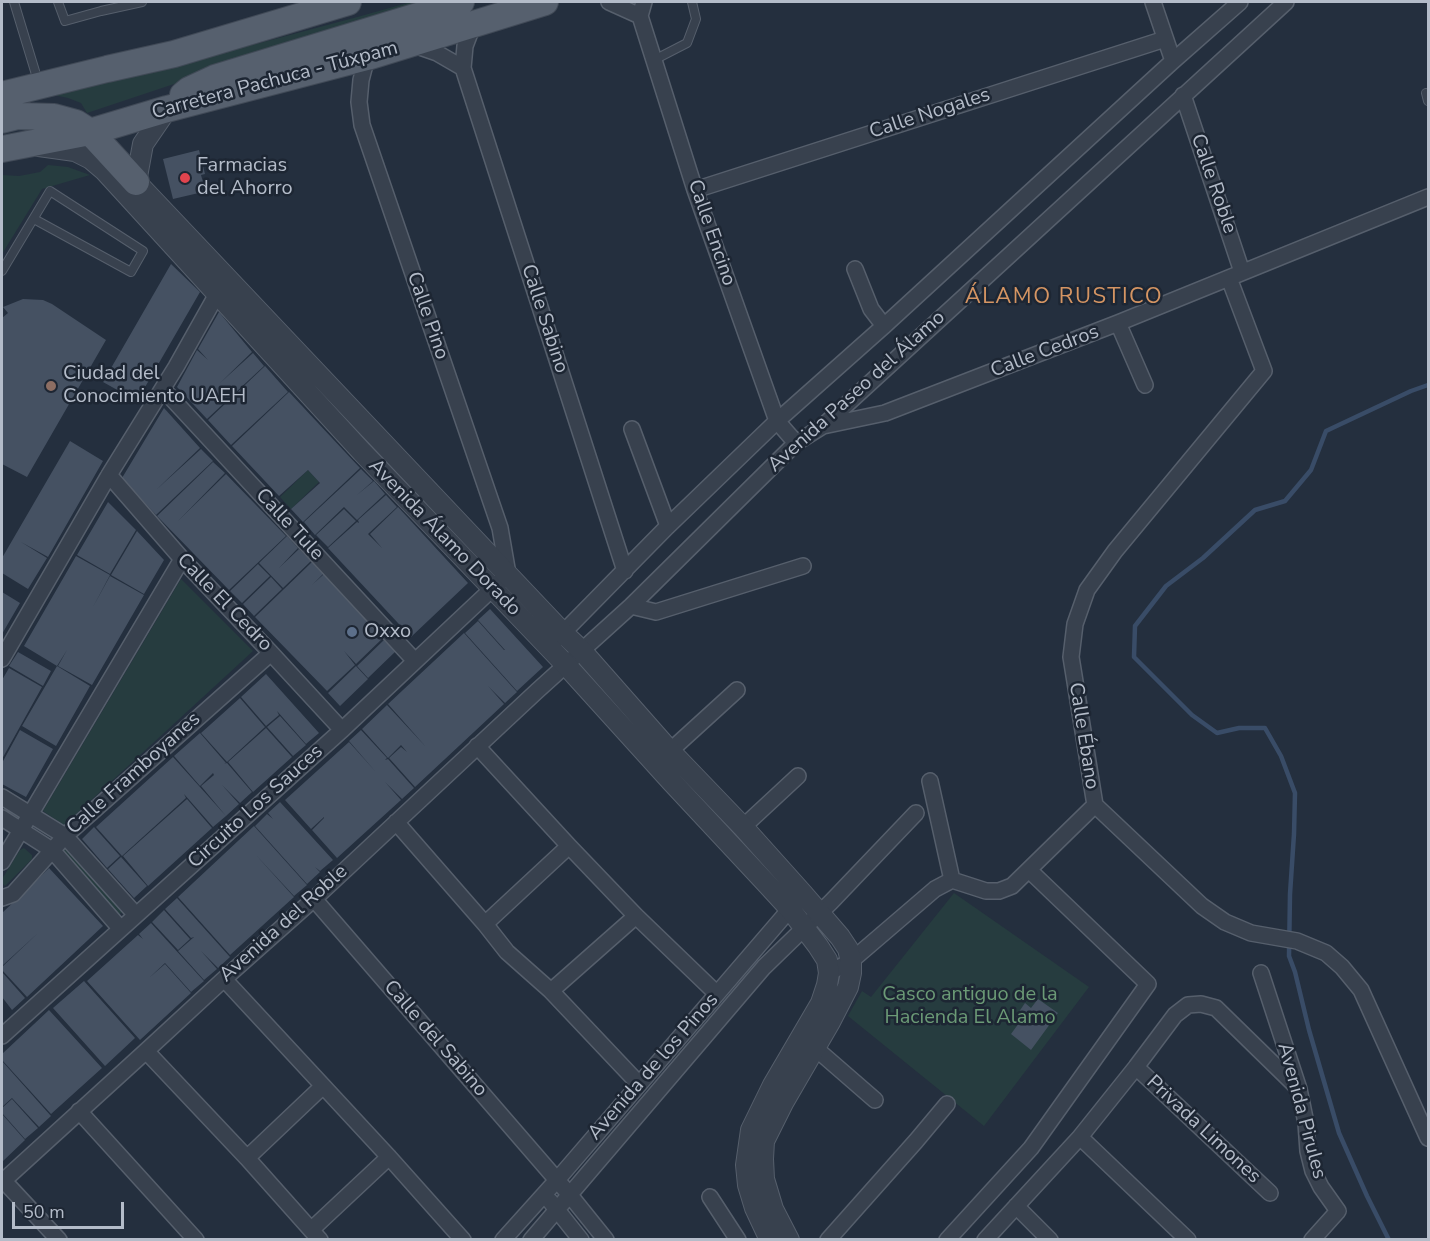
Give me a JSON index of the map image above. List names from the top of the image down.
{
  "streets": {
    "main road": ["Carretera Pachuca - Túxpam"],
    "street": [
      "Calle Nogales",
      "Calle Roble",
      "Calle Encino",
      "Calle Pino",
      "Calle Sabino",
      "Calle Cedros",
      "Avenida Paseo del Álamo",
      "Calle Tule",
      "Avenida Álamo Dorado",
      "Calle El Cedro",
      "Calle Ébano",
      "Calle Framboyanes",
      "Circuito Los Sauces",
      "Avenida del Roble",
      "Calle del Sabino",
      "Avenida de los Pinos",
      "Avenida Pirules",
      "Privada Limones"
    ]
  },
  "crossings": [
    ["Carretera Pachuca - Túxpam", "Calle Pino"],
    ["Carretera Pachuca - Túxpam", "Calle Sabino"],
    ["Carretera Pachuca - Túxpam", "Avenida Álamo Dorado"],
    ["Calle Nogales", "Calle Encino"],
    ["Calle Roble", "Calle Cedros"],
    ["Calle Roble", "Avenida Paseo del Álamo"],
    ["Calle Roble", "Calle Ébano"],
    ["Calle Encino", "Avenida Paseo del Álamo"],
    ["Calle Pino", "Avenida Álamo Dorado"],
    ["Calle Pino", "Circuito Los Sauces"],
    ["Calle Sabino", "Avenida Paseo del Álamo"],
    ["Calle Cedros", "Avenida Paseo del Álamo"],
    ["Calle Cedros", "Calle Ébano"],
    ["Avenida Paseo del Álamo", "Avenida Álamo Dorado"],
    ["Avenida Paseo del Álamo", "Avenida del Roble"],
    ["Calle Tule", "Circuito Los Sauces"],
    ["Avenida Álamo Dorado", "Circuito Los Sauces"],
    ["Avenida Álamo Dorado", "Avenida del Roble"],
    ["Avenida Álamo Dorado", "Avenida de los Pinos"],
    ["Calle El Cedro", "Calle Framboyanes"],
    ["Calle El Cedro", "Circuito Los Sauces"],
    ["Avenida del Roble", "Calle del Sabino"],
    ["Calle del Sabino", "Avenida de los Pinos"]
  ],
  "districts": ["ÁLAMO RUSTICO"],
  "parks": ["Casco antiguo de la Hacienda El Alamo"],
  "places": ["Farmacias del Ahorro", "Ciudad del Conocimiento UAEH", "Oxxo"],
  "scale_bar": "50 m"
}
